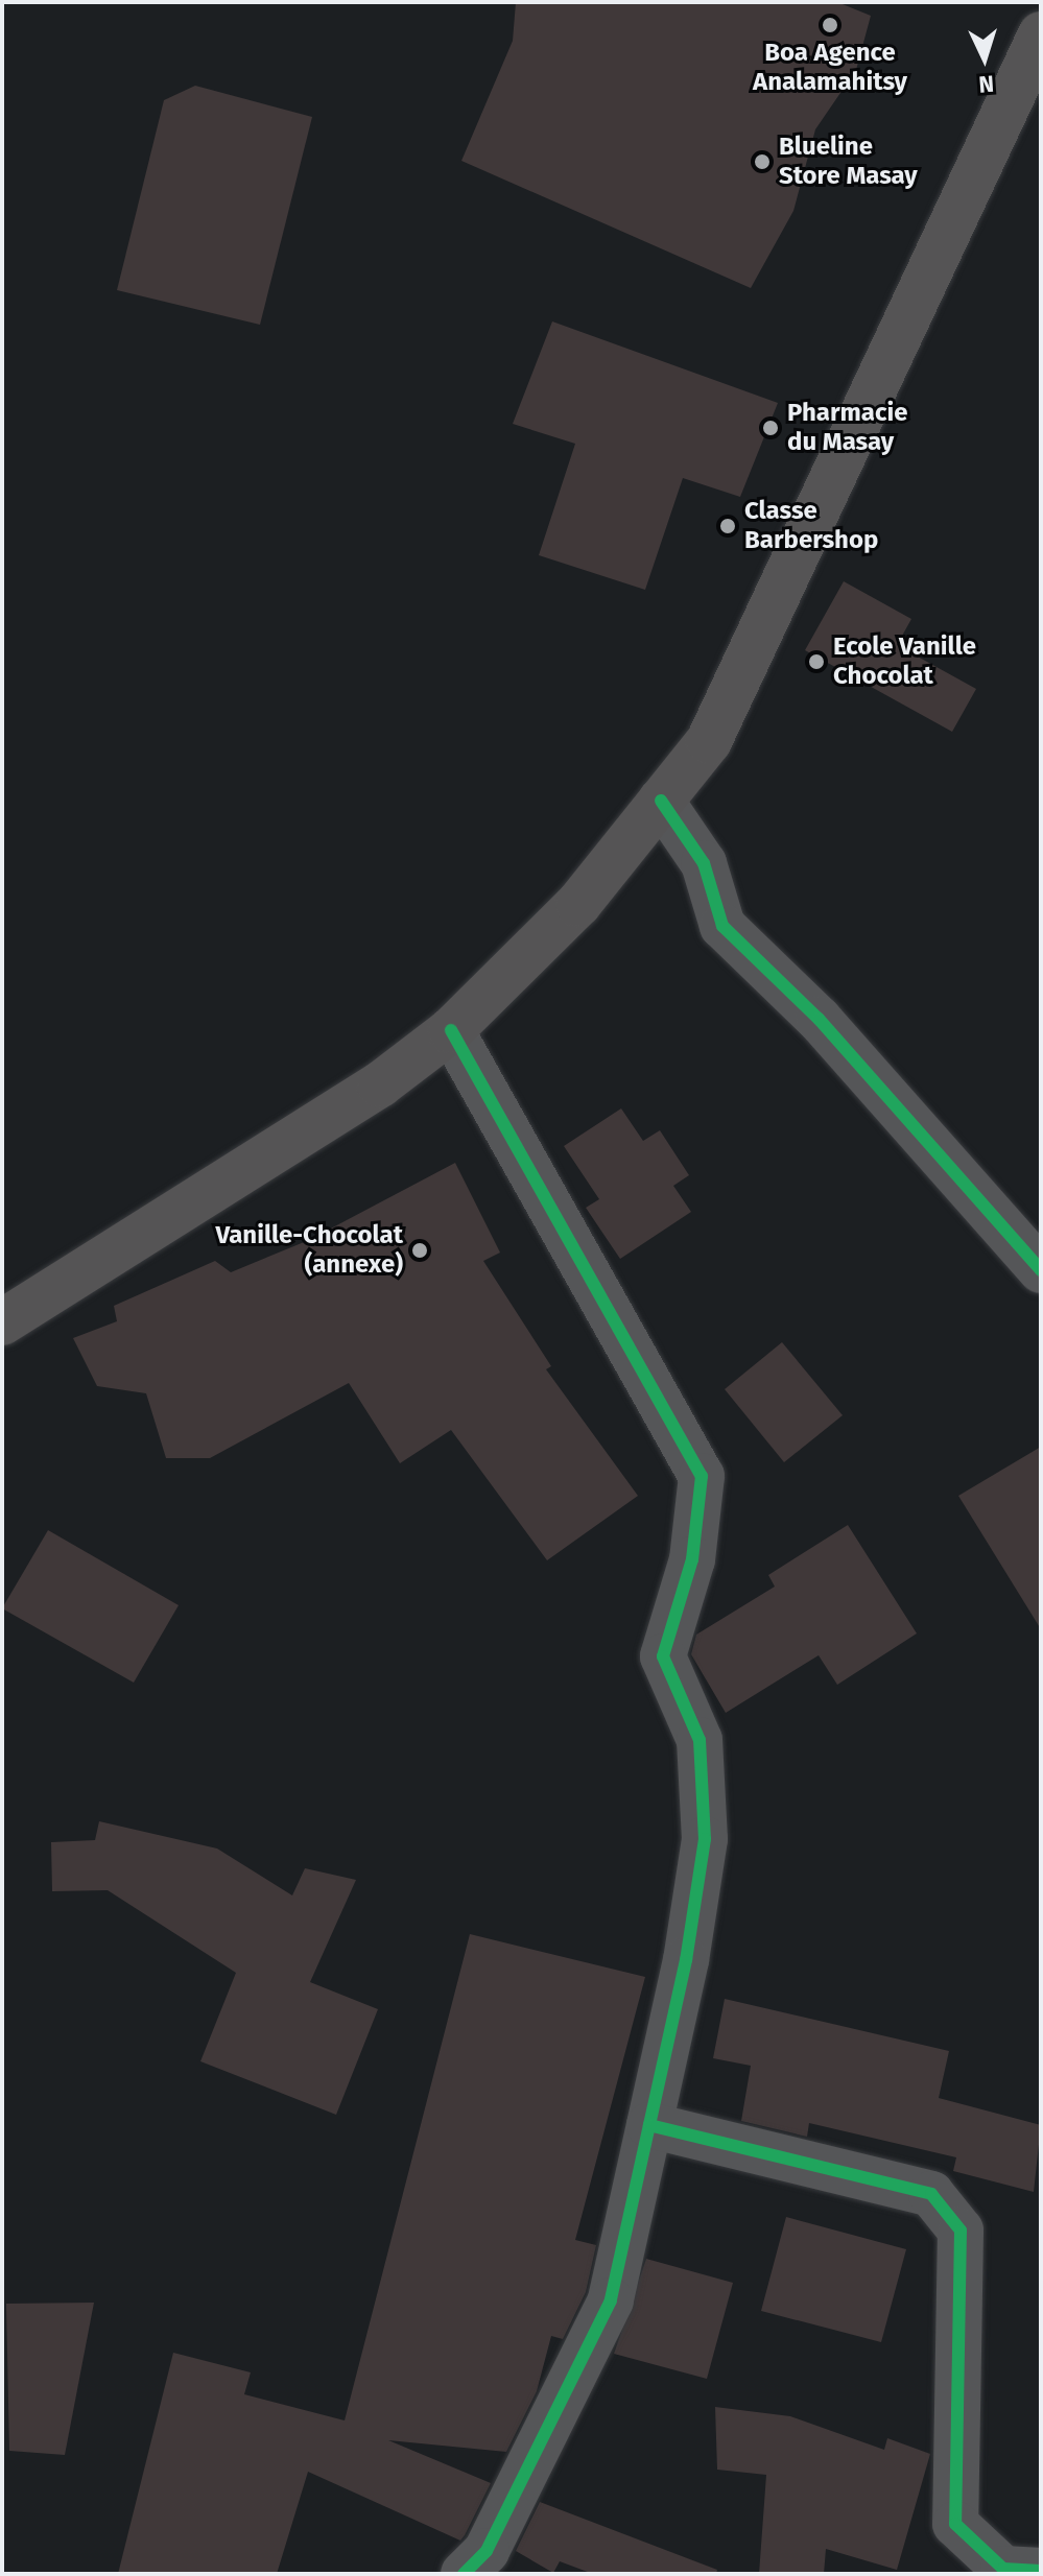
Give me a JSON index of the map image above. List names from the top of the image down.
{
  "places": [
    "Boa Agence Analamahitsy",
    "Blueline Store Masay",
    "Pharmacie du Masay",
    "Classe Barbershop",
    "Ecole Vanille Chocolat",
    "Vanille-Chocolat (annexe)"
  ],
  "north": "bottom"
}
